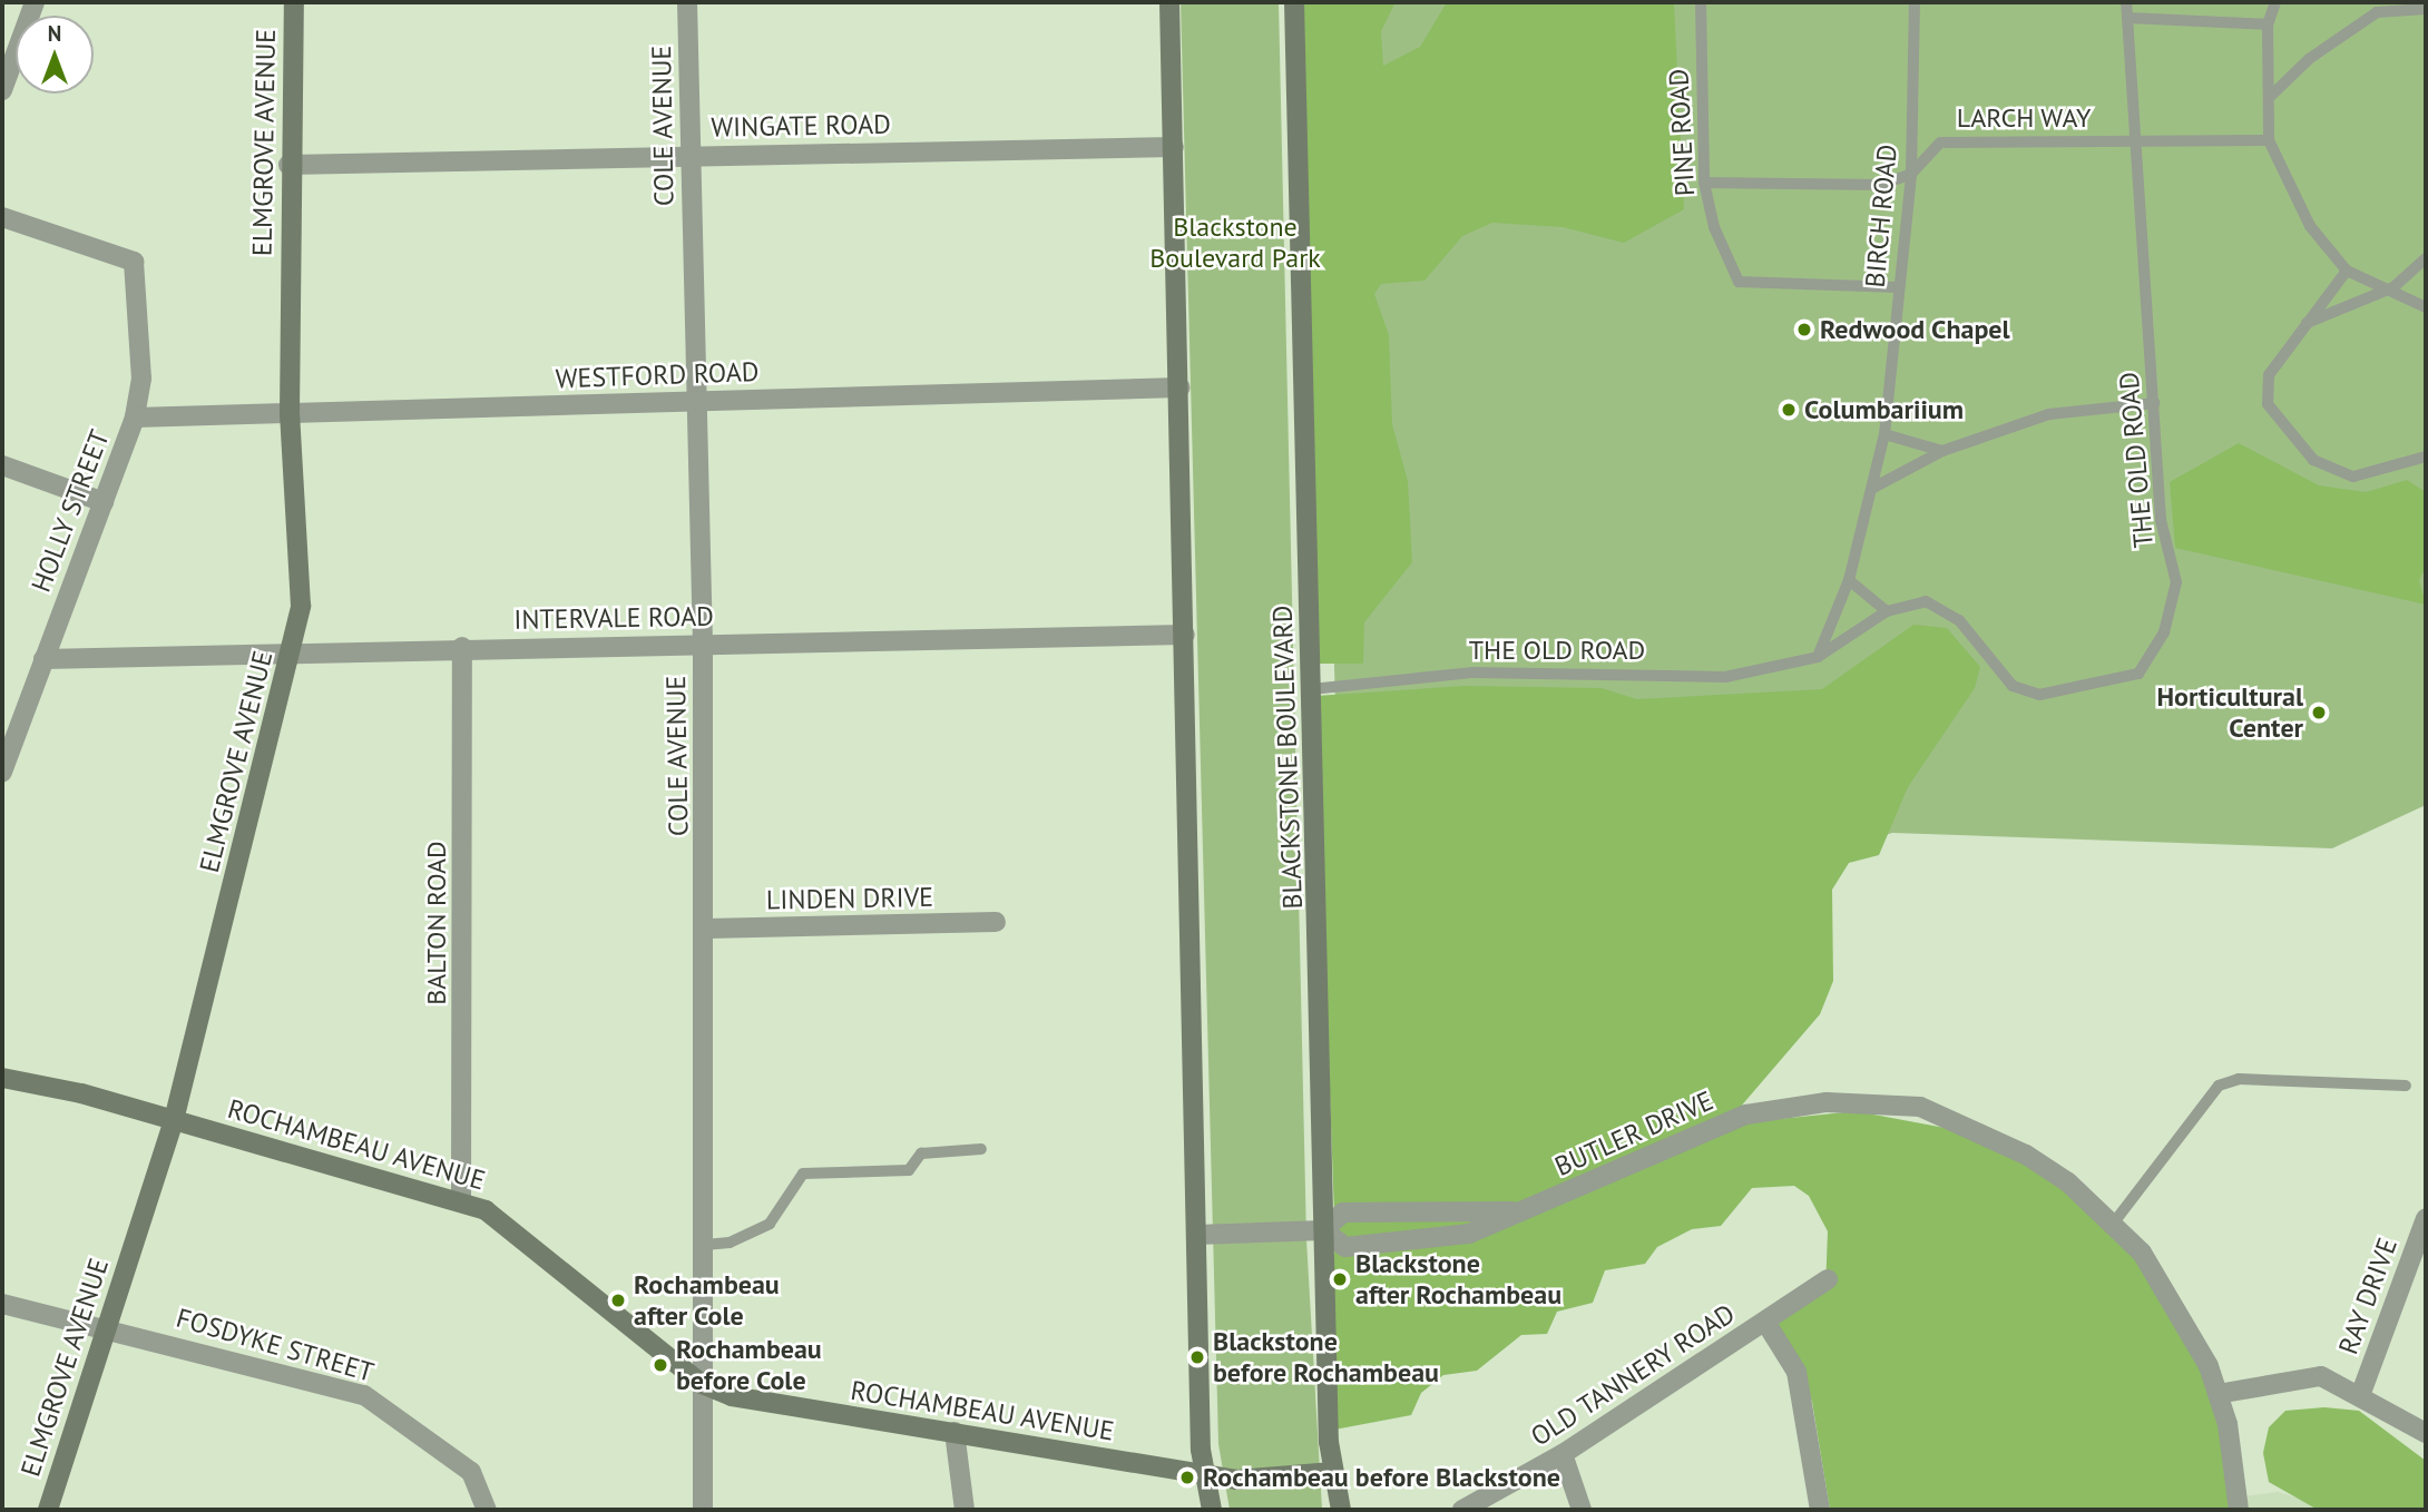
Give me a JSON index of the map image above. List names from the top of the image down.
{
  "streets": {
    "main road": ["ELMGROVE AVENUE", "BLACKSTONE BOULEVARD", "ROCHAMBEAU AVENUE"],
    "street": [
      "COLE AVENUE",
      "WINGATE ROAD",
      "WESTFORD ROAD",
      "HOLLY STREET",
      "INTERVALE ROAD",
      "LINDEN DRIVE",
      "BALTON ROAD",
      "BUTLER DRIVE",
      "RAY DRIVE",
      "FOSDYKE STREET",
      "OLD TANNERY ROAD"
    ],
    "lane": [
      "LARCH WAY",
      "PINE ROAD",
      "BIRCH ROAD",
      "THE OLD ROAD"
    ]
  },
  "crossings": [
    ["LARCH WAY", "BIRCH ROAD"],
    ["LARCH WAY", "THE OLD ROAD"],
    ["COLE AVENUE", "WINGATE ROAD"],
    ["COLE AVENUE", "WESTFORD ROAD"],
    ["COLE AVENUE", "INTERVALE ROAD"],
    ["COLE AVENUE", "LINDEN DRIVE"],
    ["COLE AVENUE", "ROCHAMBEAU AVENUE"],
    ["WINGATE ROAD", "ELMGROVE AVENUE"],
    ["PINE ROAD", "BIRCH ROAD"],
    ["ELMGROVE AVENUE", "WESTFORD ROAD"],
    ["ELMGROVE AVENUE", "INTERVALE ROAD"],
    ["ELMGROVE AVENUE", "ROCHAMBEAU AVENUE"],
    ["ELMGROVE AVENUE", "FOSDYKE STREET"],
    ["BIRCH ROAD", "THE OLD ROAD"],
    ["WESTFORD ROAD", "HOLLY STREET"],
    ["THE OLD ROAD", "BLACKSTONE BOULEVARD"],
    ["HOLLY STREET", "INTERVALE ROAD"],
    ["INTERVALE ROAD", "BALTON ROAD"],
    ["BLACKSTONE BOULEVARD", "BUTLER DRIVE"],
    ["BLACKSTONE BOULEVARD", "ROCHAMBEAU AVENUE"],
    ["BALTON ROAD", "ROCHAMBEAU AVENUE"],
    ["BUTLER DRIVE", "RAY DRIVE"]
  ],
  "parks": ["Blackstone Boulevard Park"],
  "places": [
    "Redwood Chapel",
    "Columbariium",
    "Horticultural Center",
    "Blackstone after Rochambeau",
    "Rochambeau after Cole",
    "Blackstone before Rochambeau",
    "Rochambeau before Cole",
    "Rochambeau before Blackstone"
  ],
  "north": "top"
}
